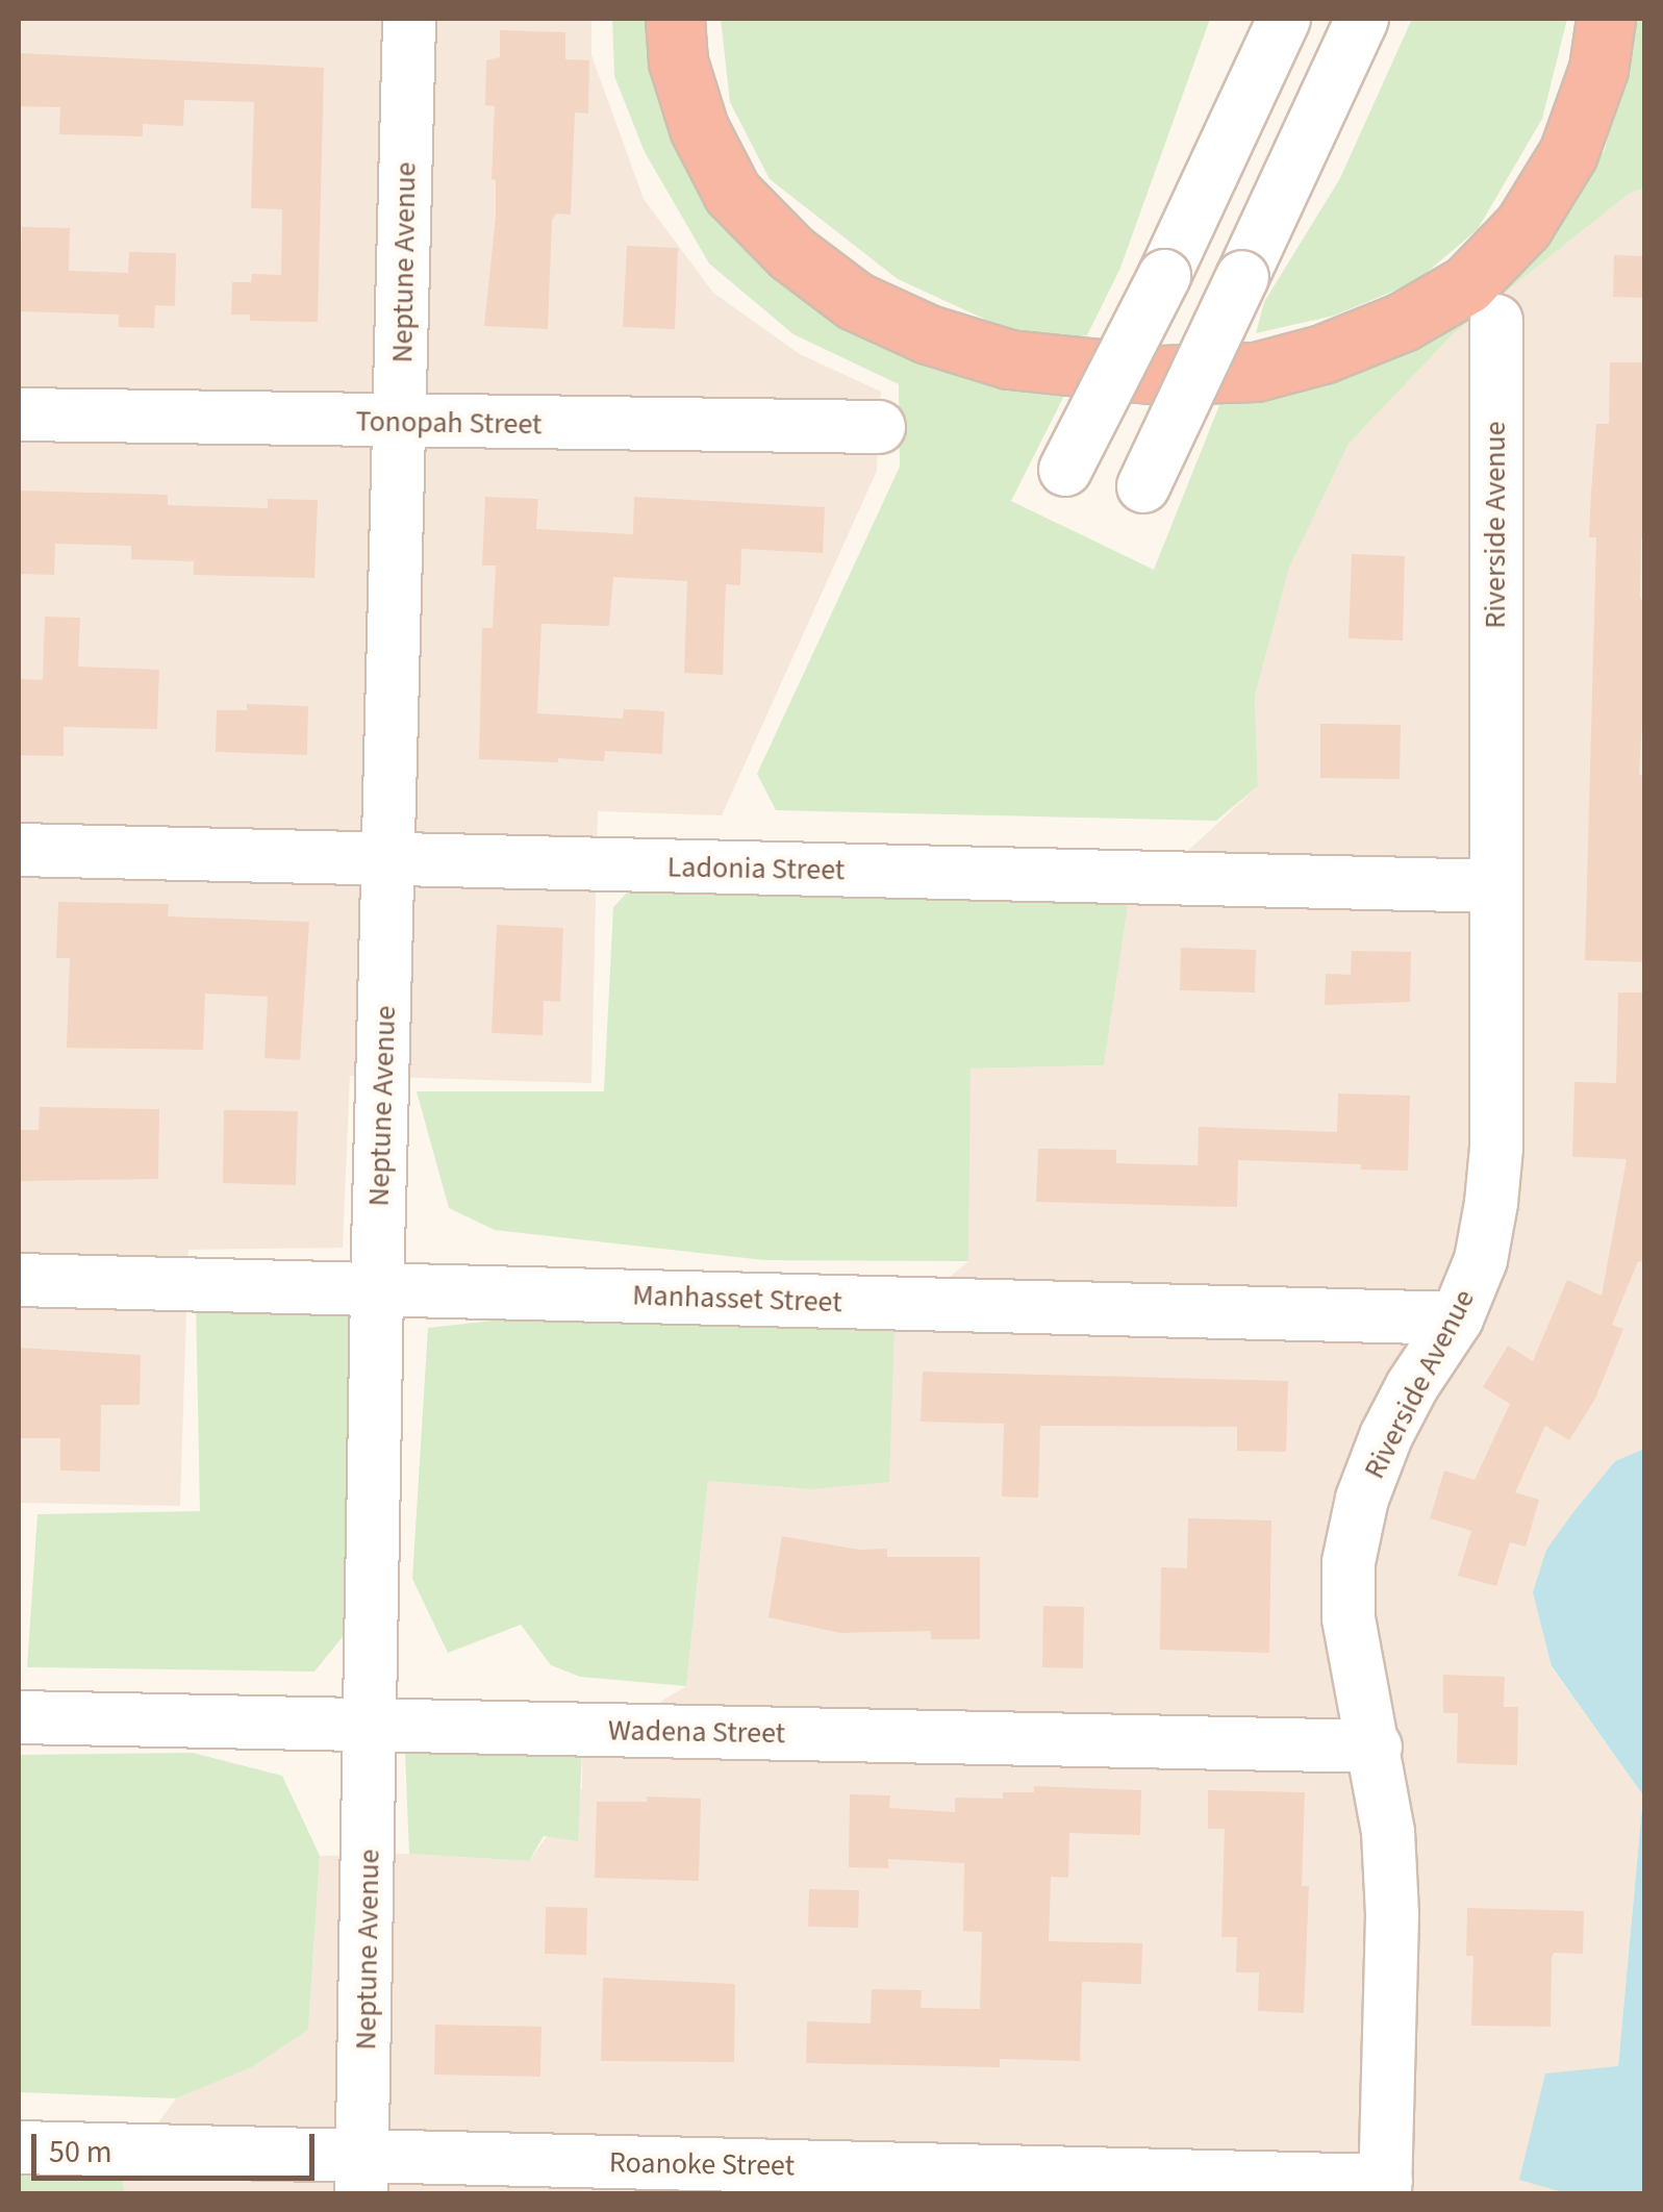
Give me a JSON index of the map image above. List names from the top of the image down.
{
  "streets": {
    "street": [
      "Neptune Avenue",
      "Tonopah Street",
      "Riverside Avenue",
      "Ladonia Street",
      "Manhasset Street",
      "Wadena Street",
      "Roanoke Street"
    ]
  },
  "crossings": [
    ["Neptune Avenue", "Tonopah Street"],
    ["Neptune Avenue", "Ladonia Street"],
    ["Neptune Avenue", "Manhasset Street"],
    ["Neptune Avenue", "Wadena Street"],
    ["Neptune Avenue", "Roanoke Street"],
    ["Riverside Avenue", "Ladonia Street"],
    ["Riverside Avenue", "Manhasset Street"],
    ["Riverside Avenue", "Wadena Street"],
    ["Riverside Avenue", "Roanoke Street"]
  ],
  "scale_bar": "50 m"
}
